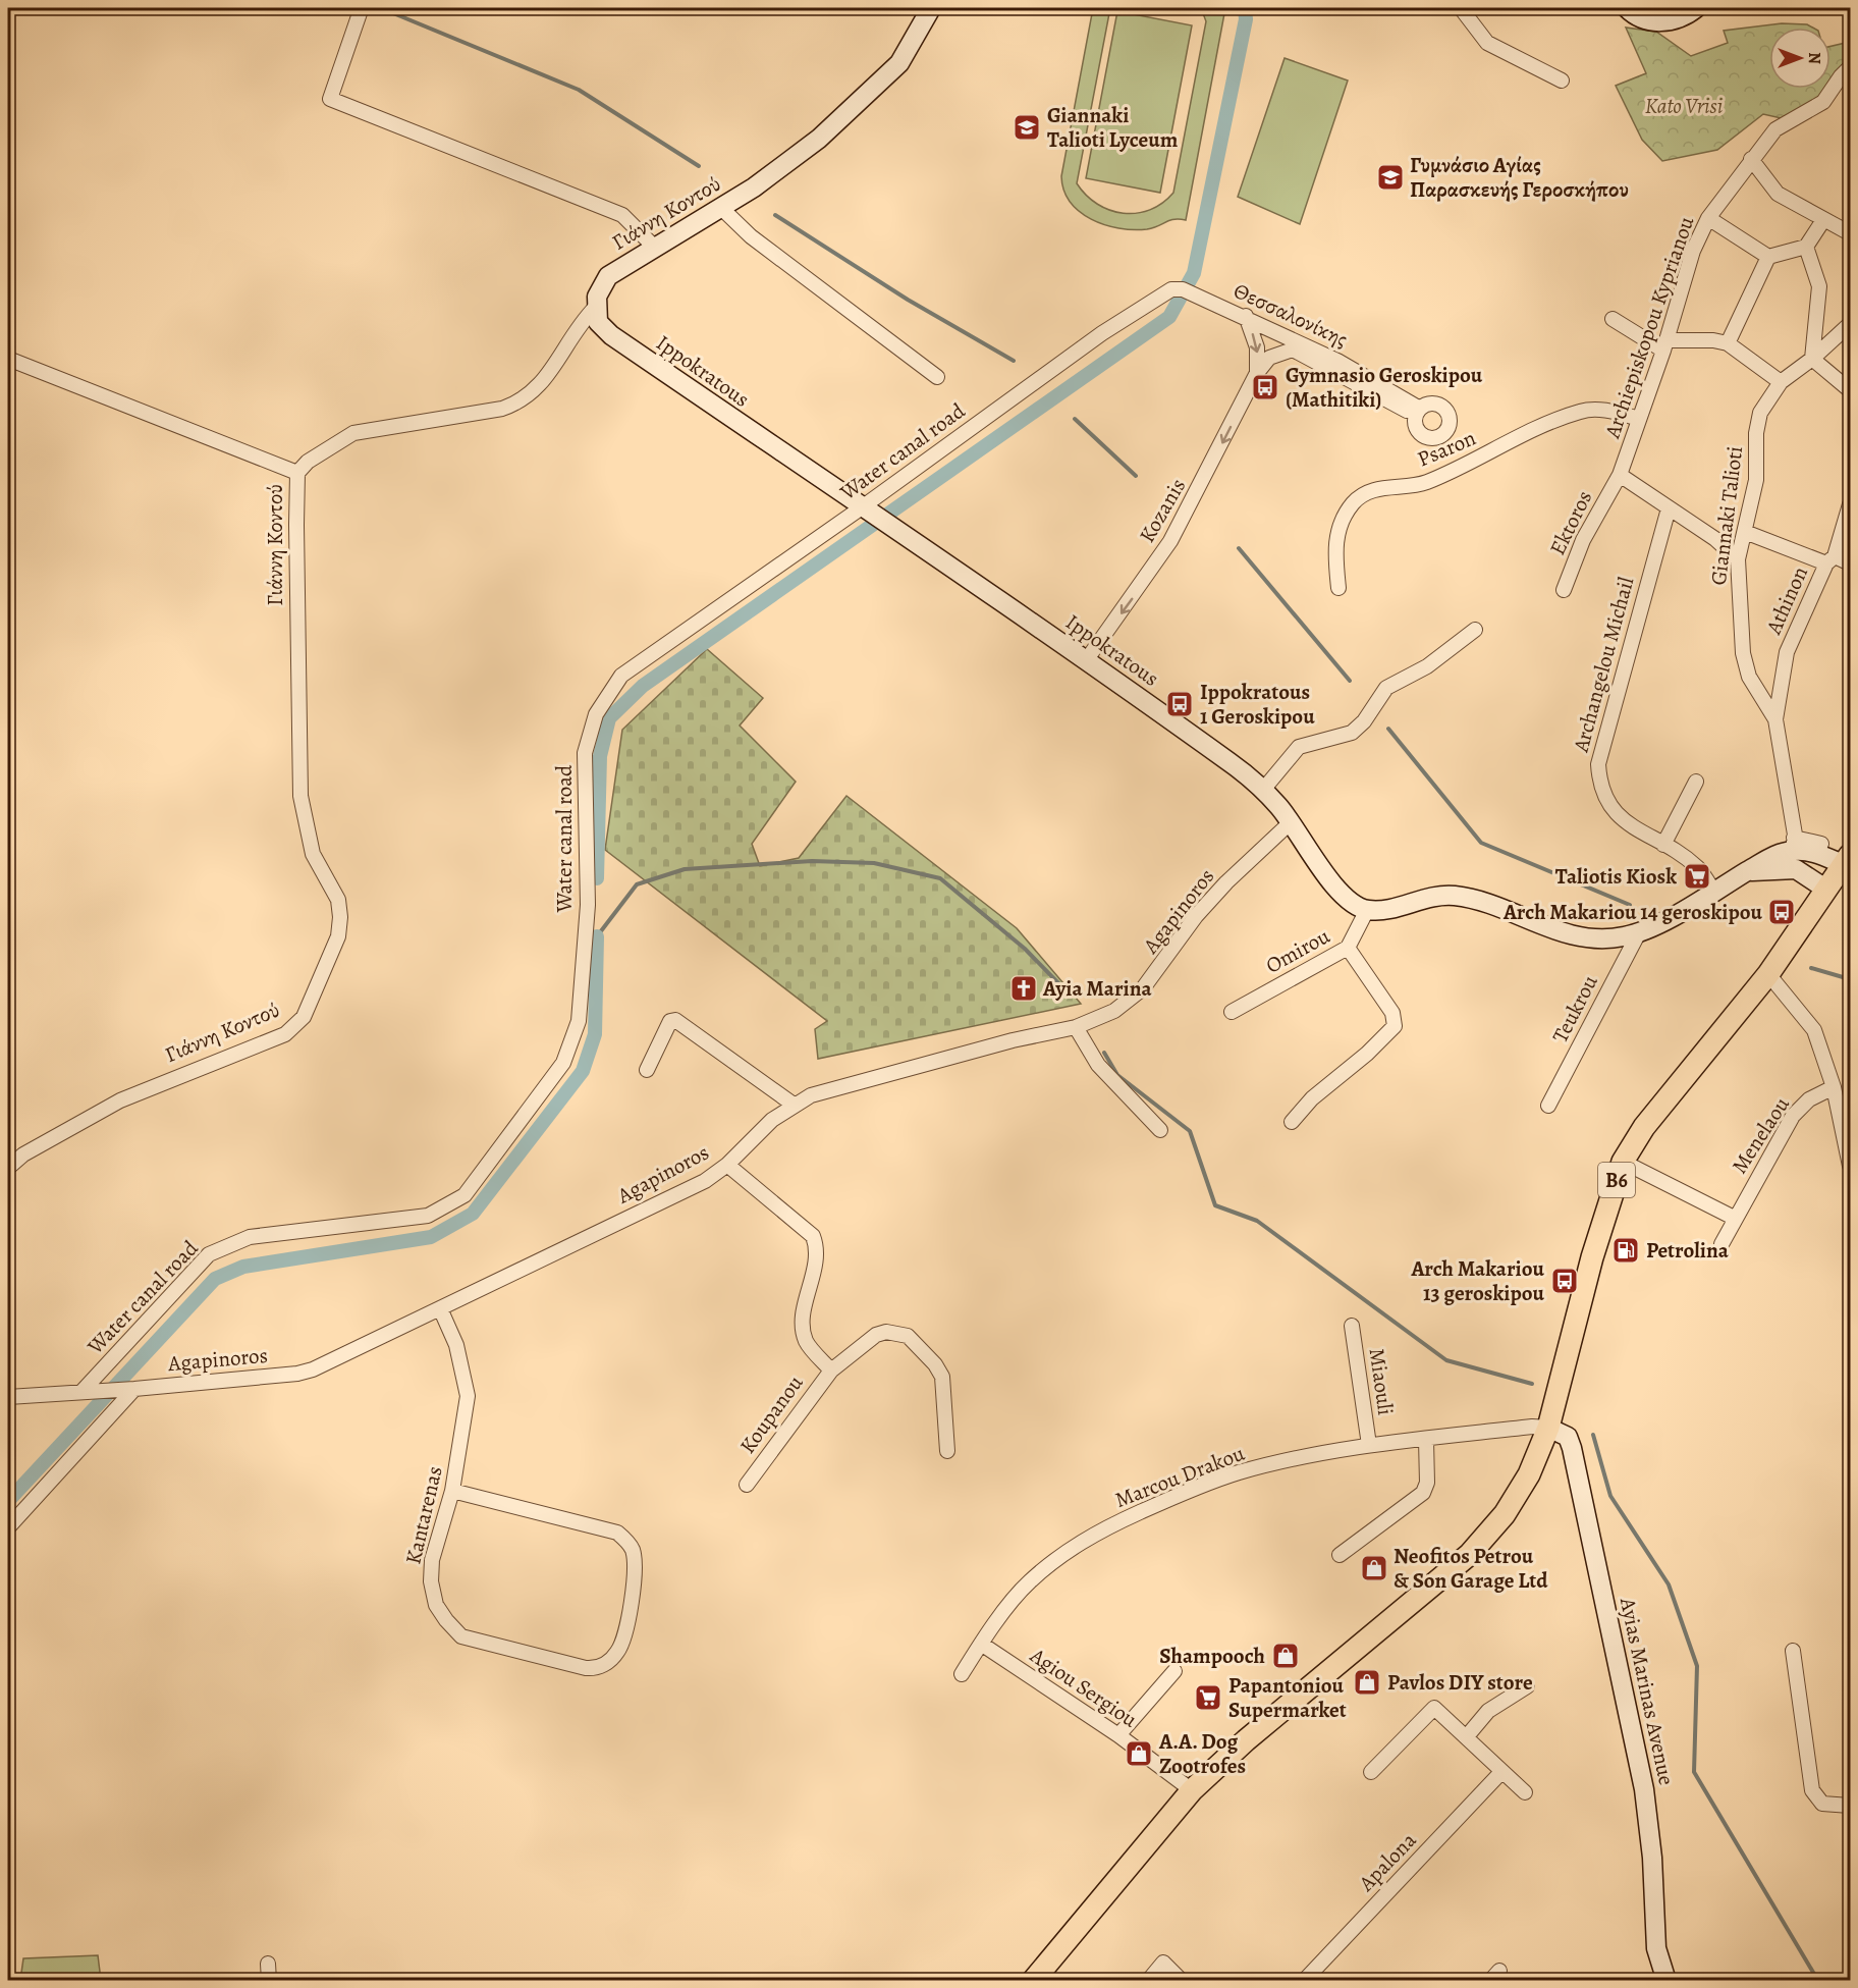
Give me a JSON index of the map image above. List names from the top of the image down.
{
  "streets": {
    "main road": ["B6"],
    "street": [
      "Γιάννη Κοντού",
      "Θεσσαλονίκης",
      "Archiepiskopou Kyprianou",
      "Ippokratous",
      "Psaron",
      "Water canal road",
      "Kozanis",
      "Giannaki Talioti",
      "Ektoros",
      "Athinon",
      "Archangelou Michail",
      "Agapinoros",
      "Omirou",
      "Teukrou",
      "Menelaou",
      "Miaouli",
      "Koupanou",
      "Marcou Drakou",
      "Kantarenas",
      "Agiou Sergiou",
      "Ayias Marinas Avenue",
      "Apalona"
    ]
  },
  "crossings": [
    ["Γιάννη Κοντού", "Ippokratous"],
    ["Θεσσαλονίκης", "Water canal road"],
    ["Θεσσαλονίκης", "Kozanis"],
    ["Archiepiskopou Kyprianou", "Psaron"],
    ["Archiepiskopou Kyprianou", "Ektoros"],
    ["Ippokratous", "Water canal road"],
    ["Ippokratous", "Kozanis"],
    ["Ippokratous", "Agapinoros"],
    ["Ippokratous", "Omirou"],
    ["Water canal road", "Agapinoros"],
    ["Giannaki Talioti", "Athinon"],
    ["Agapinoros", "Koupanou"],
    ["Agapinoros", "Kantarenas"],
    ["B6", "Marcou Drakou"],
    ["B6", "Agiou Sergiou"],
    ["B6", "Ayias Marinas Avenue"],
    ["Miaouli", "Marcou Drakou"],
    ["Marcou Drakou", "Agiou Sergiou"],
    ["Marcou Drakou", "Ayias Marinas Avenue"]
  ],
  "one_way": ["Kozanis"],
  "parks": ["Kato Vrisi"],
  "places": {
    "school or university": ["Giannaki Talioti Lyceum", "Γυμνάσιο Αγίας Παρασκευής Γεροσκήπου"],
    "bus stop": [
      "Gymnasio Geroskipou (Mathitiki)",
      "Ippokratous 1 Geroskipou",
      "Arch Makariou 14 geroskipou",
      "Arch Makariou 13 geroskipou"
    ],
    "supermarket": ["Taliotis Kiosk", "Papantoniou Supermarket"],
    "church": ["Ayia Marina"],
    "fuel station": ["Petrolina"],
    "shop": [
      "Neofitos Petrou & Son Garage Ltd",
      "Shampooch",
      "Pavlos DIY store",
      "A.A. Dog Zootrofes"
    ]
  },
  "north": "right"
}
